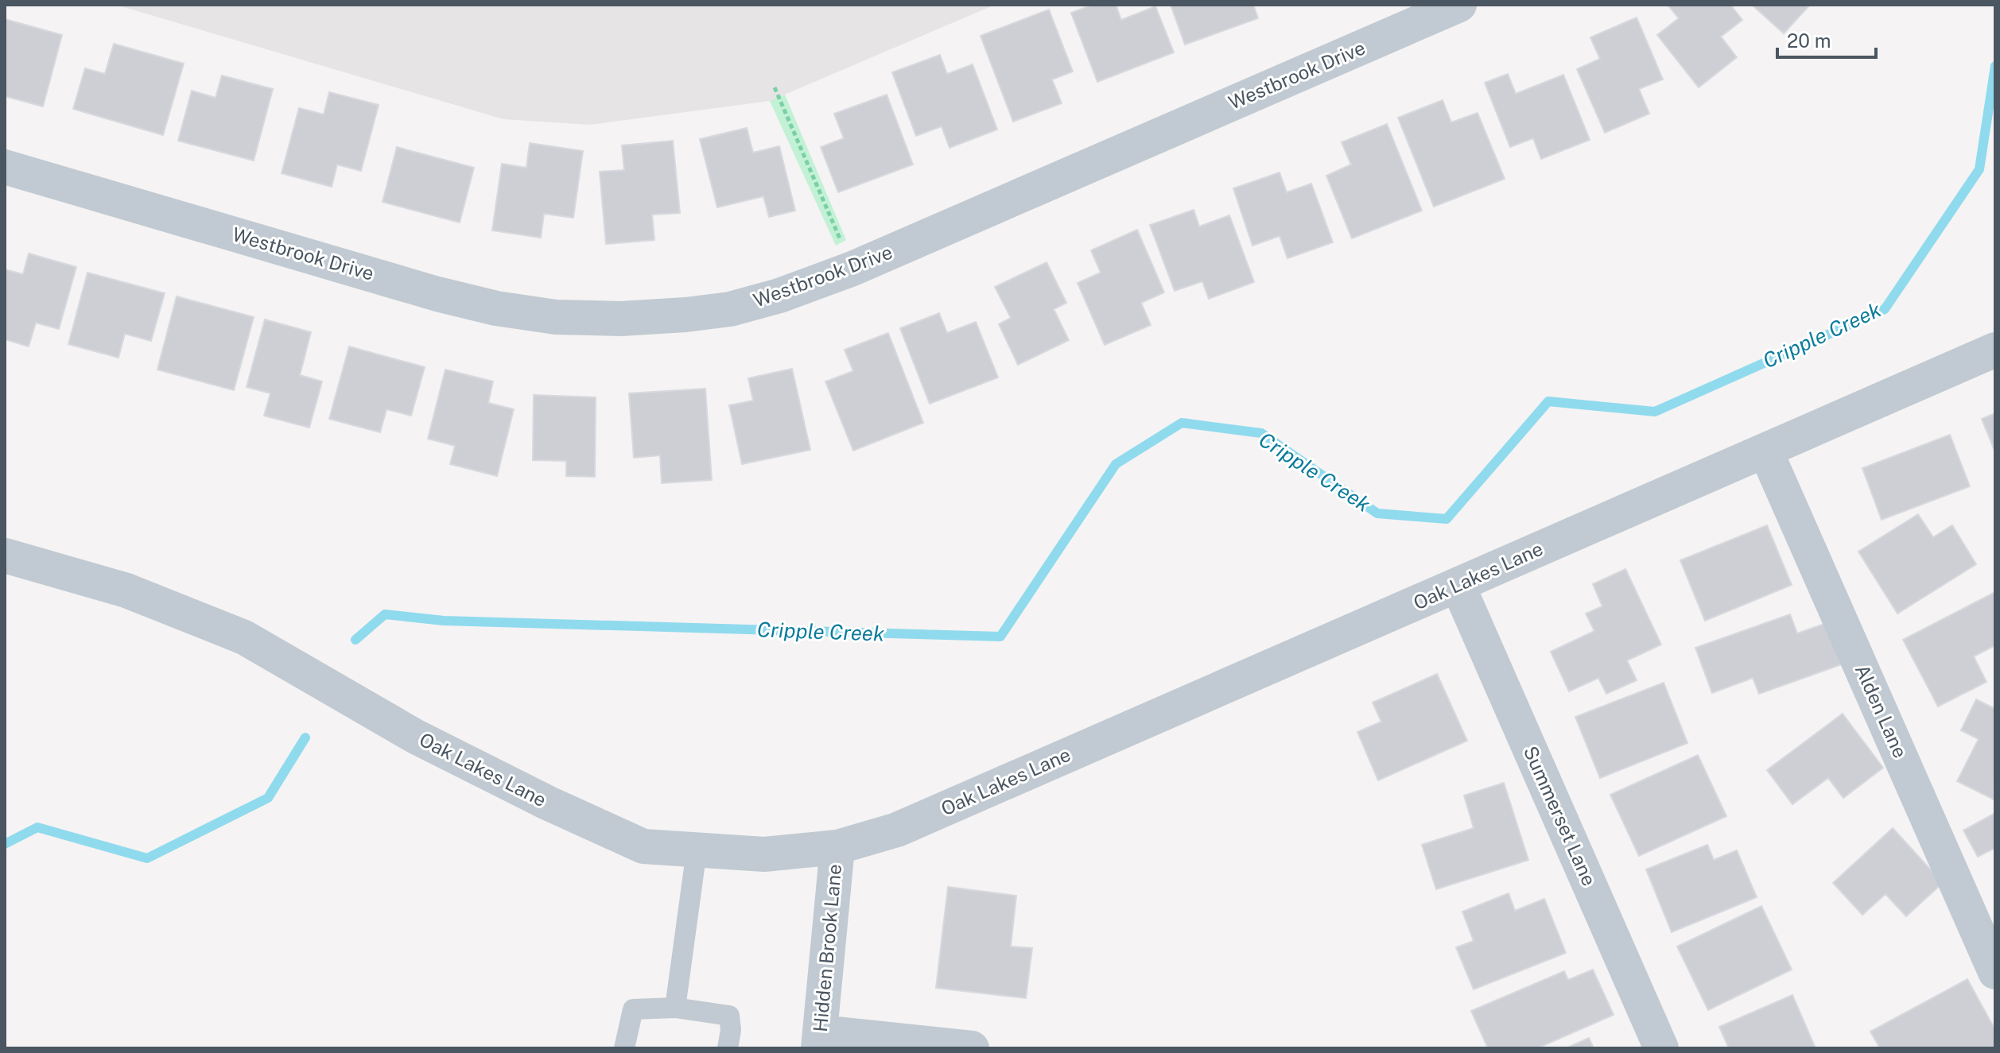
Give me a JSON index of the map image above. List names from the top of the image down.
{
  "streets": {
    "street": [
      "Westbrook Drive",
      "Oak Lakes Lane",
      "Alden Lane",
      "Summerset Lane",
      "Hidden Brook Lane"
    ]
  },
  "crossings": [
    ["Oak Lakes Lane", "Alden Lane"],
    ["Oak Lakes Lane", "Summerset Lane"],
    ["Oak Lakes Lane", "Hidden Brook Lane"]
  ],
  "water": ["Cripple Creek"],
  "scale_bar": "20 m"
}
